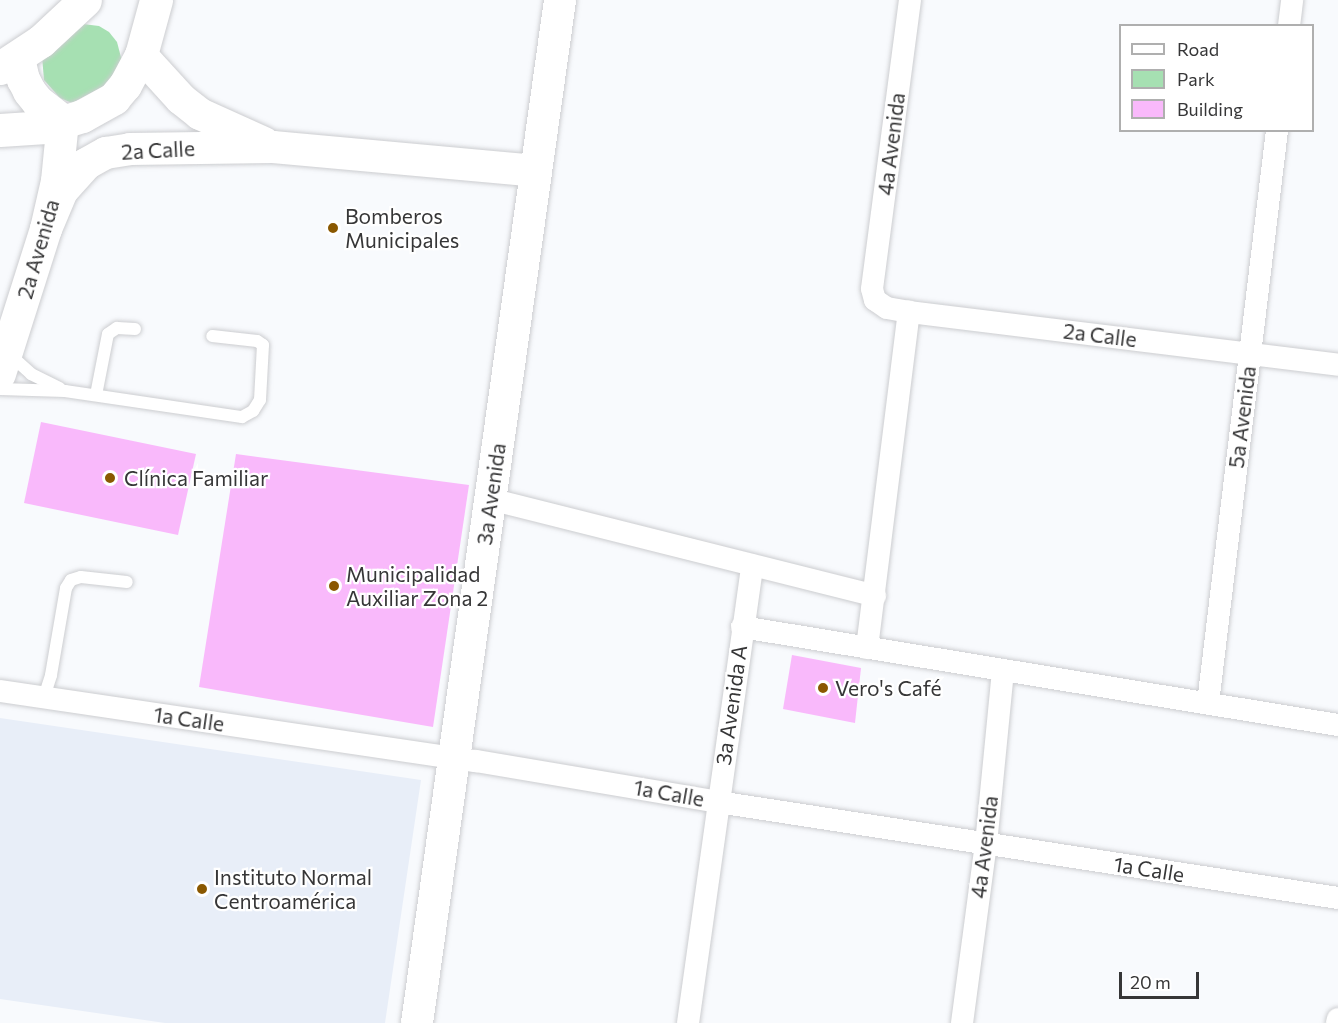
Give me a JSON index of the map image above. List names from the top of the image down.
{
  "streets": {
    "street": [
      "4a Avenida",
      "2a Calle",
      "2a Avenida",
      "5a Avenida",
      "3a Avenida",
      "3a Avenida A",
      "1a Calle"
    ]
  },
  "crossings": [
    ["4a Avenida", "2a Calle"],
    ["4a Avenida", "1a Calle"],
    ["2a Calle", "2a Avenida"],
    ["2a Calle", "5a Avenida"],
    ["2a Calle", "3a Avenida"],
    ["3a Avenida", "1a Calle"],
    ["3a Avenida A", "1a Calle"]
  ],
  "places": [
    "Bomberos Municipales",
    "Clínica Familiar",
    "Municipalidad Auxiliar Zona 2",
    "Vero's Café",
    "Instituto Normal Centroamérica"
  ],
  "legend": ["Road", "Park", "Building"],
  "scale_bar": "20 m"
}
